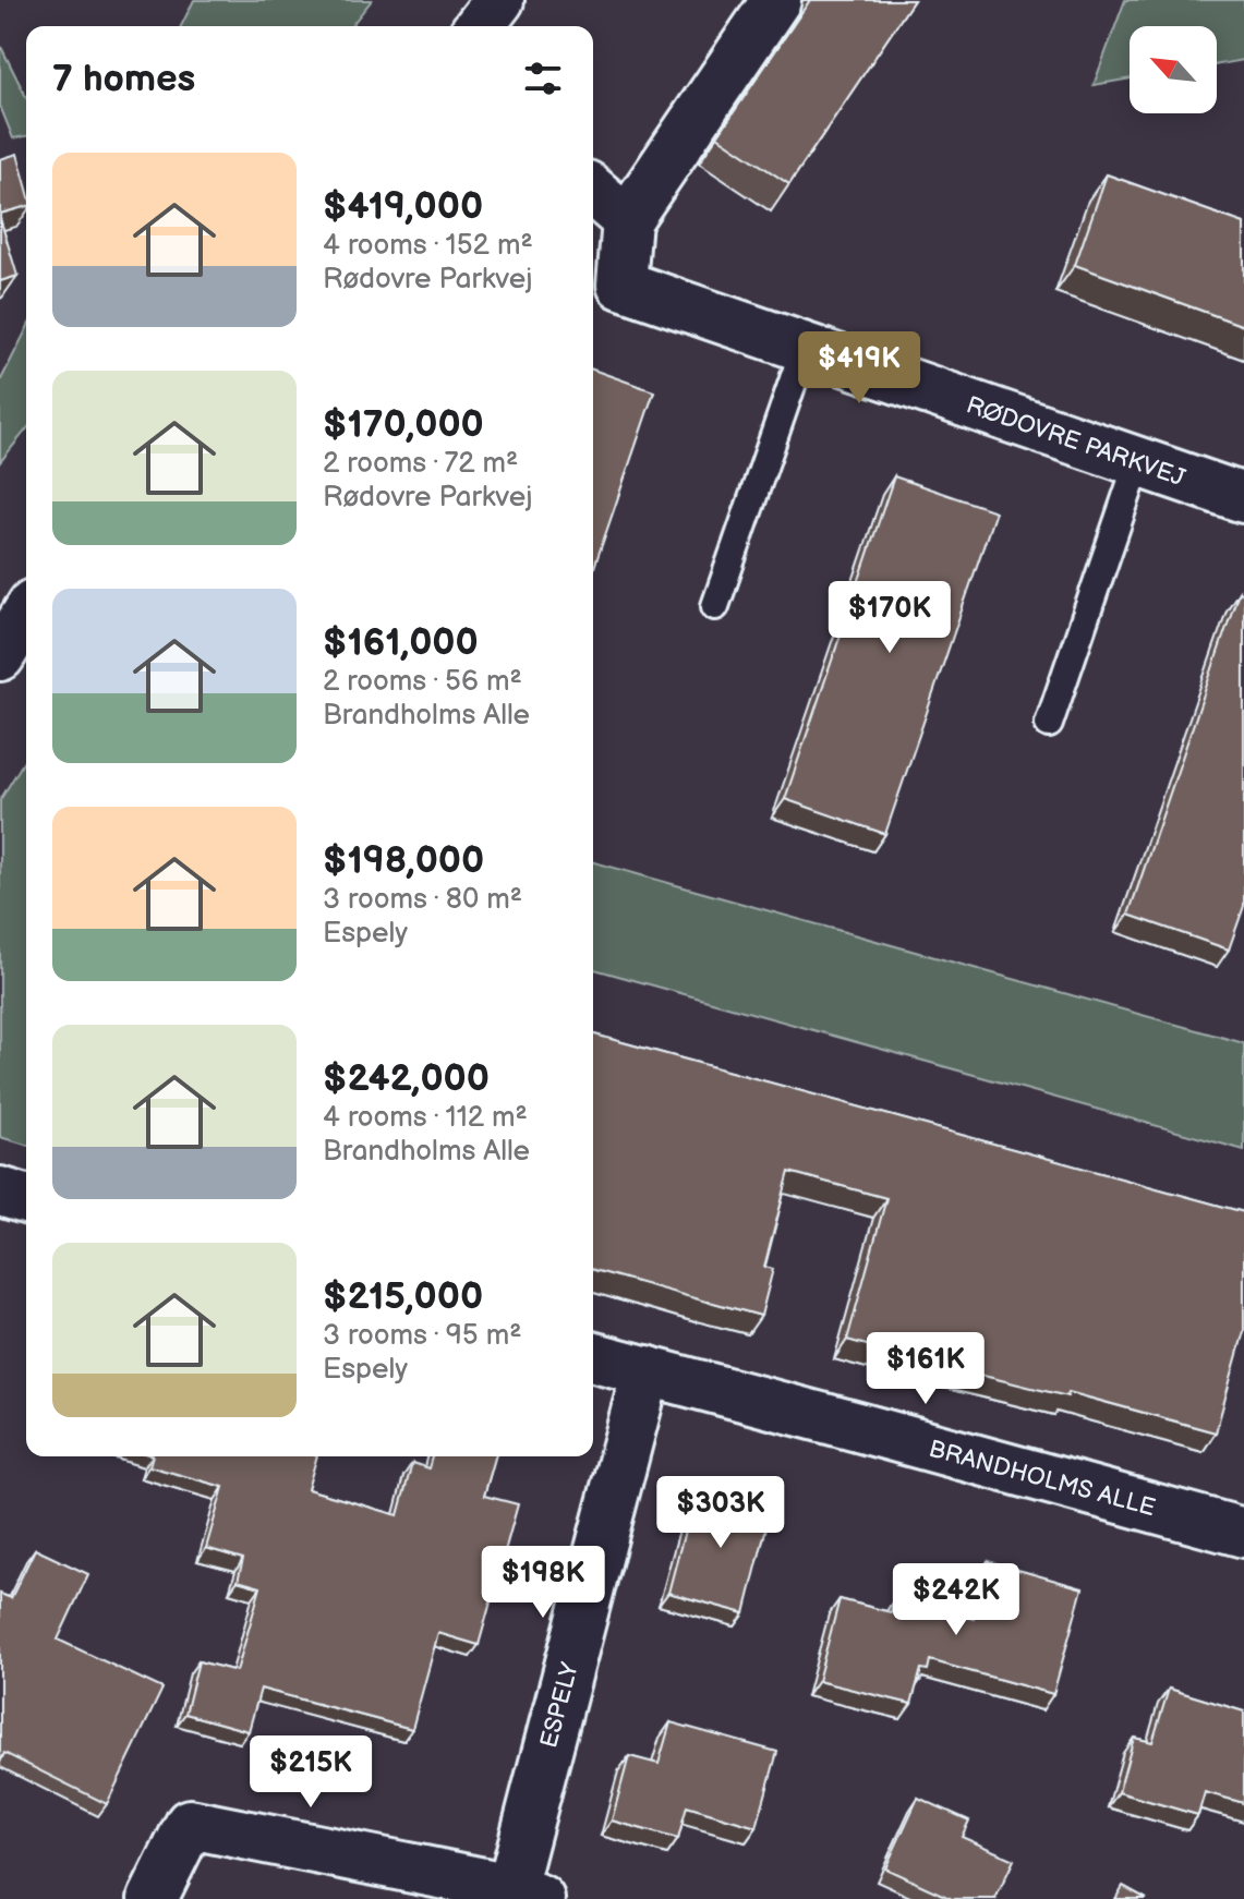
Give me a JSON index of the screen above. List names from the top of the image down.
{
  "streets": {
    "street": ["RØDOVRE PARKVEJ", "BRANDHOLMS ALLE", "ESPELY"]
  },
  "crossings": [
    ["BRANDHOLMS ALLE", "ESPELY"]
  ],
  "north": "top left",
  "page": {
    "heading": "7 homes",
    "list": [
      {
        "name": "$419,000",
        "note": "4 rooms · 152 m² · Rødovre Parkvej"
      },
      {
        "name": "$170,000",
        "note": "2 rooms · 72 m² · Rødovre Parkvej"
      },
      {
        "name": "$161,000",
        "note": "2 rooms · 56 m² · Brandholms Alle"
      },
      {
        "name": "$198,000",
        "note": "3 rooms · 80 m² · Espely"
      },
      {
        "name": "$242,000",
        "note": "4 rooms · 112 m² · Brandholms Alle"
      },
      {
        "name": "$215,000",
        "note": "3 rooms · 95 m² · Espely"
      }
    ],
    "price": [
      "$419K",
      "$170K",
      "$161K",
      "$303K",
      "$198K",
      "$242K",
      "$215K"
    ]
  }
}
